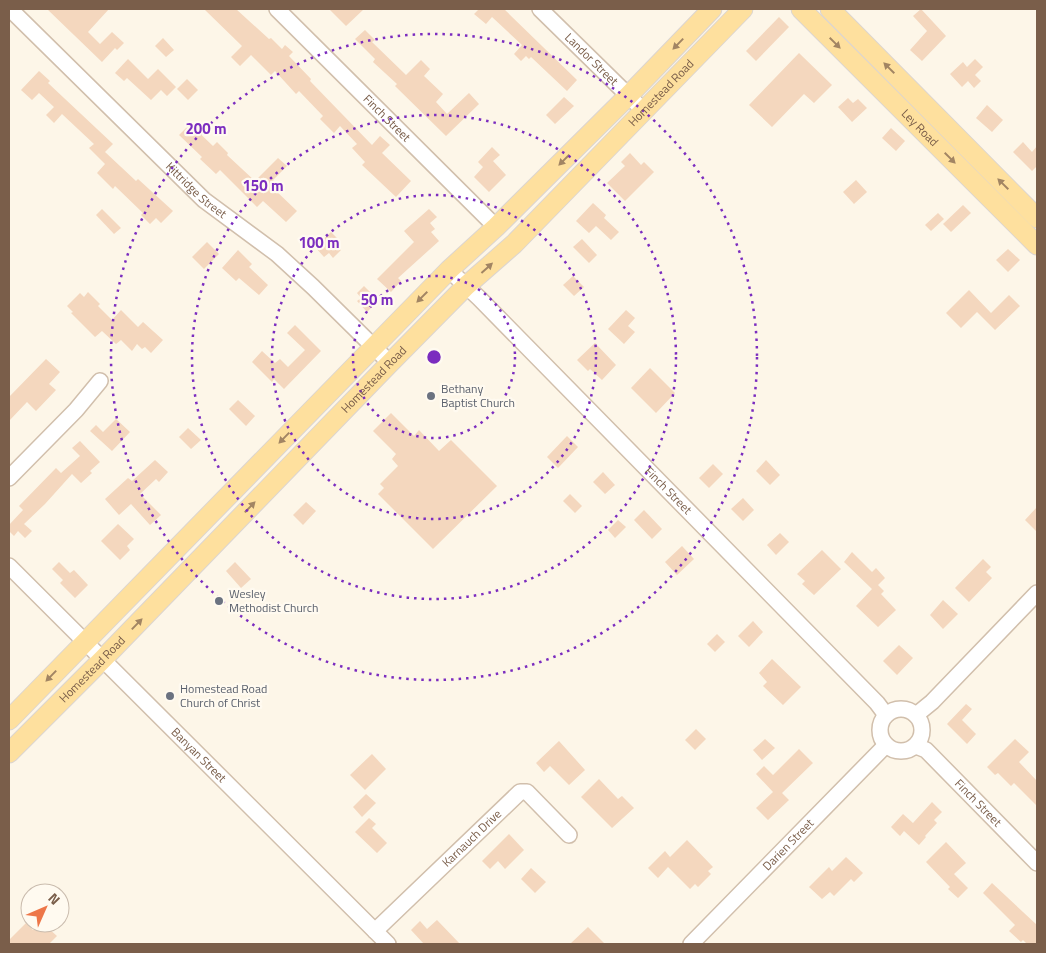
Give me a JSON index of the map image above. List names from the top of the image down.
{
  "streets": {
    "main road": ["Homestead Road", "Ley Road"],
    "street": [
      "Landor Street",
      "Finch Street",
      "Kittridge Street",
      "Banyan Street",
      "Karnauch Drive",
      "Darien Street"
    ]
  },
  "crossings": [
    ["Landor Street", "Homestead Road"],
    ["Homestead Road", "Finch Street"],
    ["Homestead Road", "Kittridge Street"],
    ["Homestead Road", "Banyan Street"],
    ["Finch Street", "Darien Street"],
    ["Banyan Street", "Karnauch Drive"]
  ],
  "places": ["Bethany Baptist Church", "Wesley Methodist Church", "Homestead Road Church of Christ"],
  "north": "top right",
  "rings": [
    "200 m",
    "150 m",
    "100 m",
    "50 m"
  ]
}
